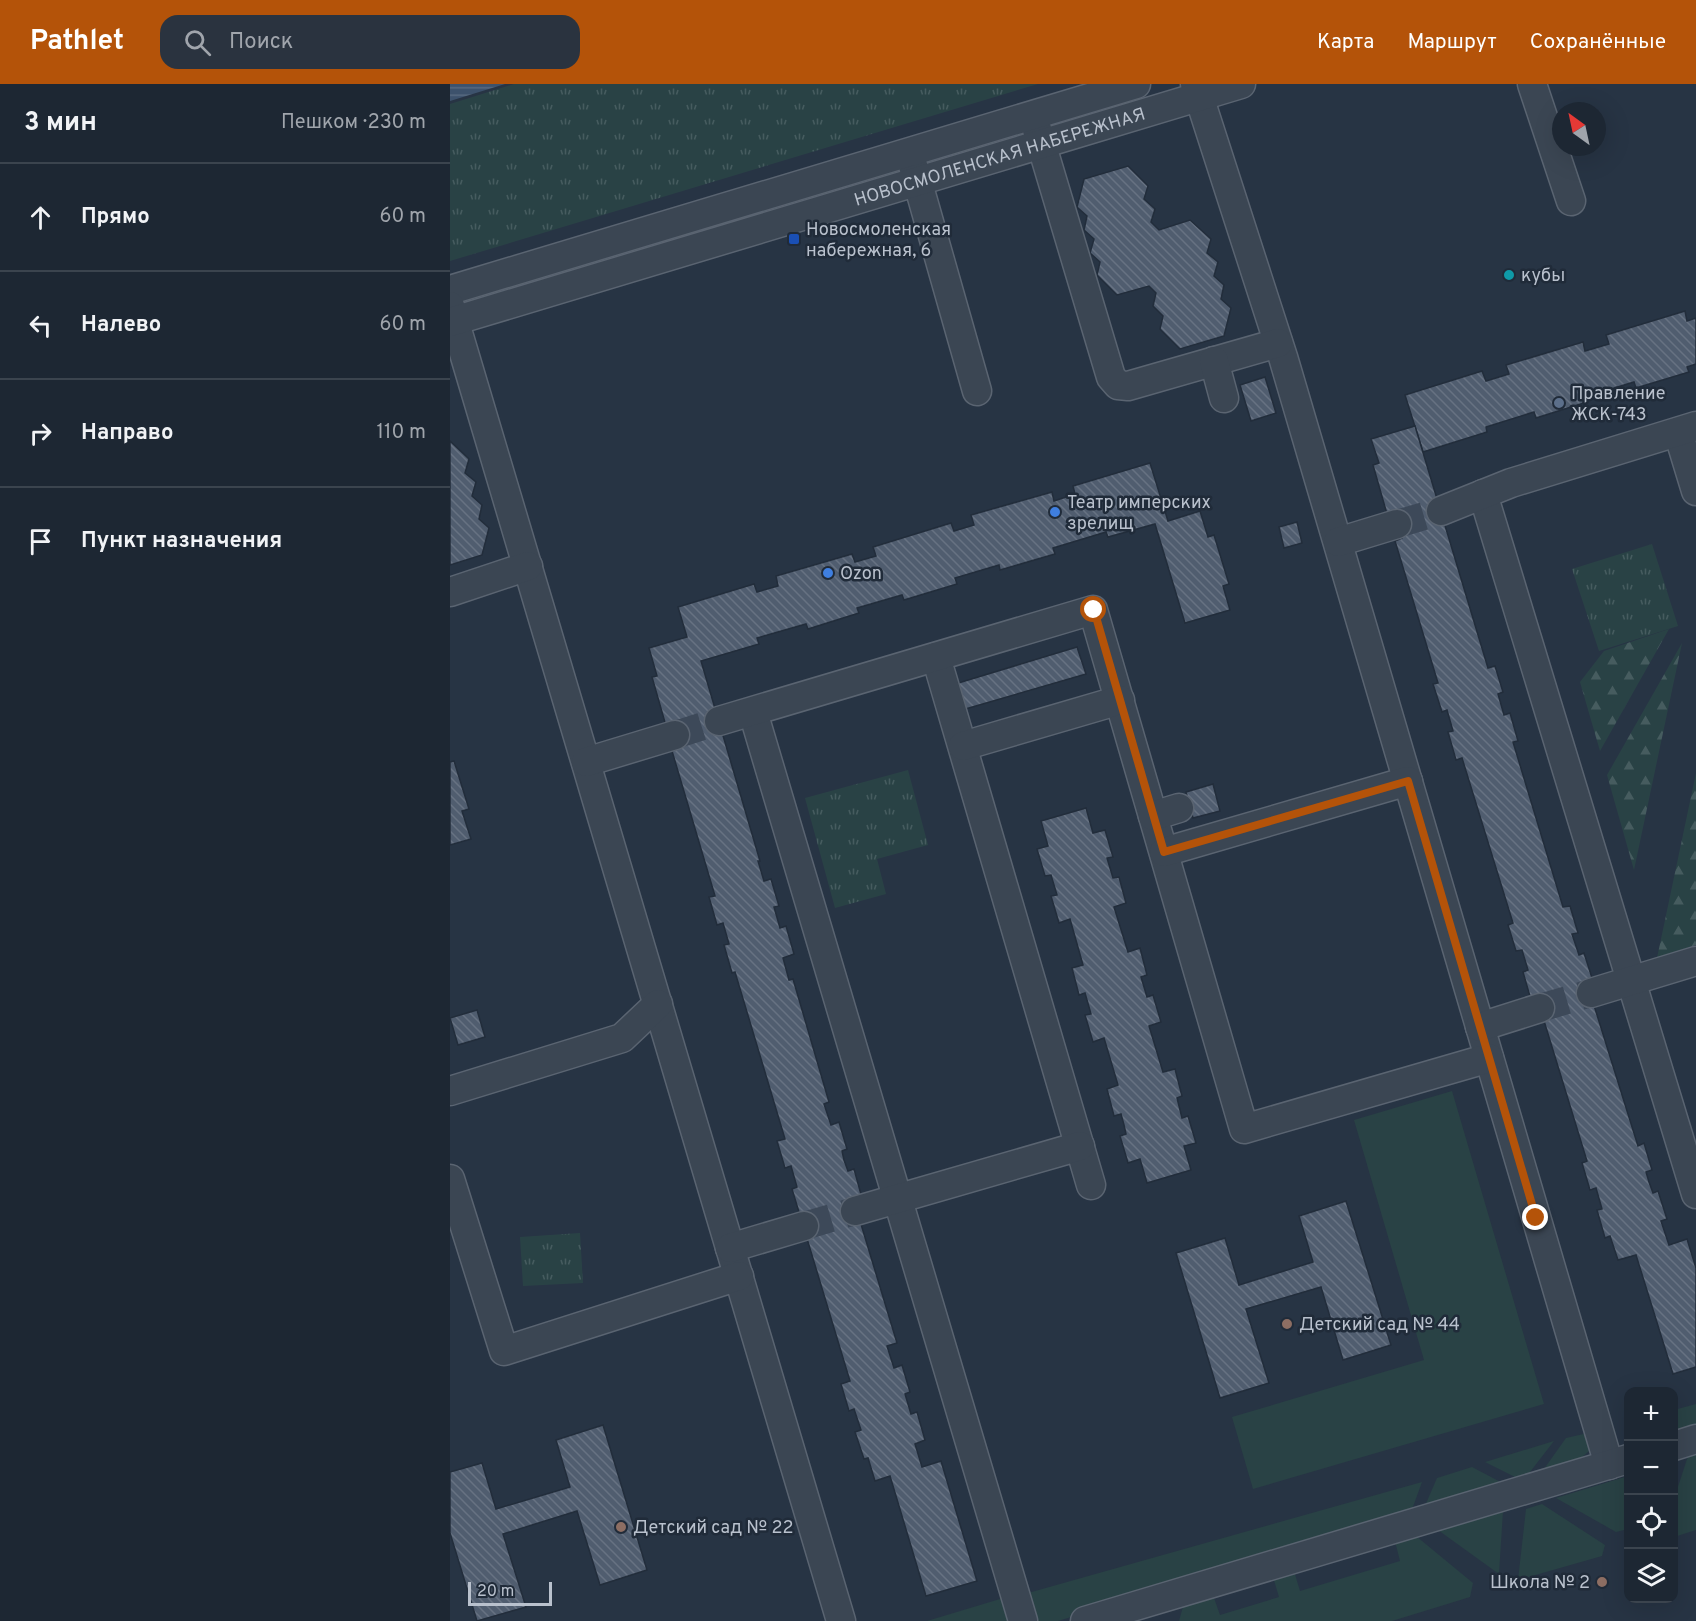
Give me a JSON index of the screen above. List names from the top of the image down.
{
  "streets": {
    "street": ["НОВОСМОЛЕНСКАЯ НАБЕРЕЖНАЯ"]
  },
  "places": {
    "transit": ["Новосмоленская набережная, 6"],
    "other": [
      "кубы",
      "Правление ЖСК-743",
      "Театр имперских зрелищ",
      "Ozon",
      "Детский сад № 44",
      "Детский сад № 22",
      "Школа № 2"
    ]
  },
  "scale_bar": "20 m",
  "north": "top left",
  "page": {
    "header": "Pathlet",
    "search": "Поиск",
    "nav": ["Карта", "Маршрут", "Сохранённые"],
    "heading": ["3 мин", "Пешком · 230 m"],
    "list": [
      ["Прямо", "60 m"],
      ["Налево", "60 m"],
      ["Направо", "110 m"],
      "Пункт назначения"
    ],
    "map_buttons": ["+", "−"],
    "scale": "20 m"
  }
}
